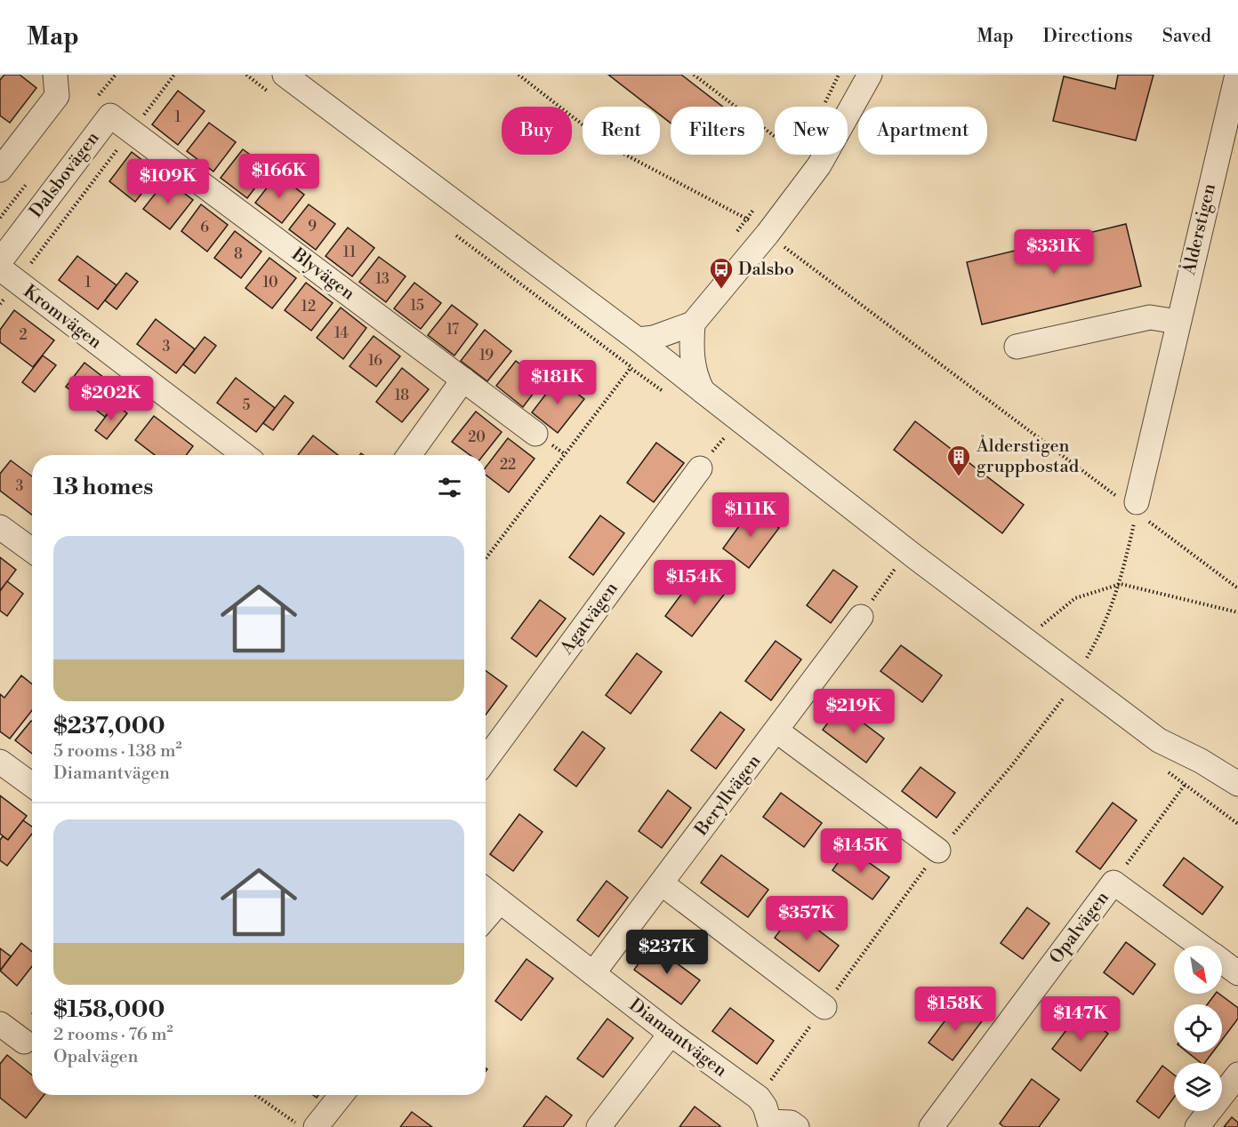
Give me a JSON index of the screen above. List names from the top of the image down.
{
  "streets": {
    "street": [
      "Dalsbovägen",
      "Ålderstigen",
      "Blyvägen",
      "Kromvägen",
      "Agatvägen",
      "Beryllvägen",
      "Opalvägen",
      "Diamantvägen"
    ]
  },
  "crossings": [
    ["Dalsbovägen", "Blyvägen"],
    ["Beryllvägen", "Diamantvägen"]
  ],
  "places": {
    "bus stop": ["Dalsbo"],
    "building": ["Ålderstigen gruppbostad"]
  },
  "house_numbers": [
    "1",
    "9",
    "6",
    "11",
    "8",
    "13",
    "1",
    "10",
    "15",
    "12",
    "17",
    "14",
    "2",
    "3",
    "19",
    "16",
    "18",
    "5",
    "20",
    "22",
    "3"
  ],
  "north": "bottom right",
  "page": {
    "header": "Map",
    "nav": ["Map", "Directions", "Saved"],
    "chip": [
      "Buy",
      "Rent",
      "Filters",
      "New",
      "Apartment"
    ],
    "price": [
      "$166K",
      "$109K",
      "$331K",
      "$181K",
      "$202K",
      "$111K",
      "$154K",
      "$219K",
      "$145K",
      "$357K",
      "$237K",
      "$158K",
      "$147K"
    ],
    "heading": "13 homes",
    "list": [
      {
        "name": "$237,000",
        "note": "5 rooms · 138 m² · Diamantvägen"
      },
      {
        "name": "$158,000",
        "note": "2 rooms · 76 m² · Opalvägen"
      }
    ]
  }
}
